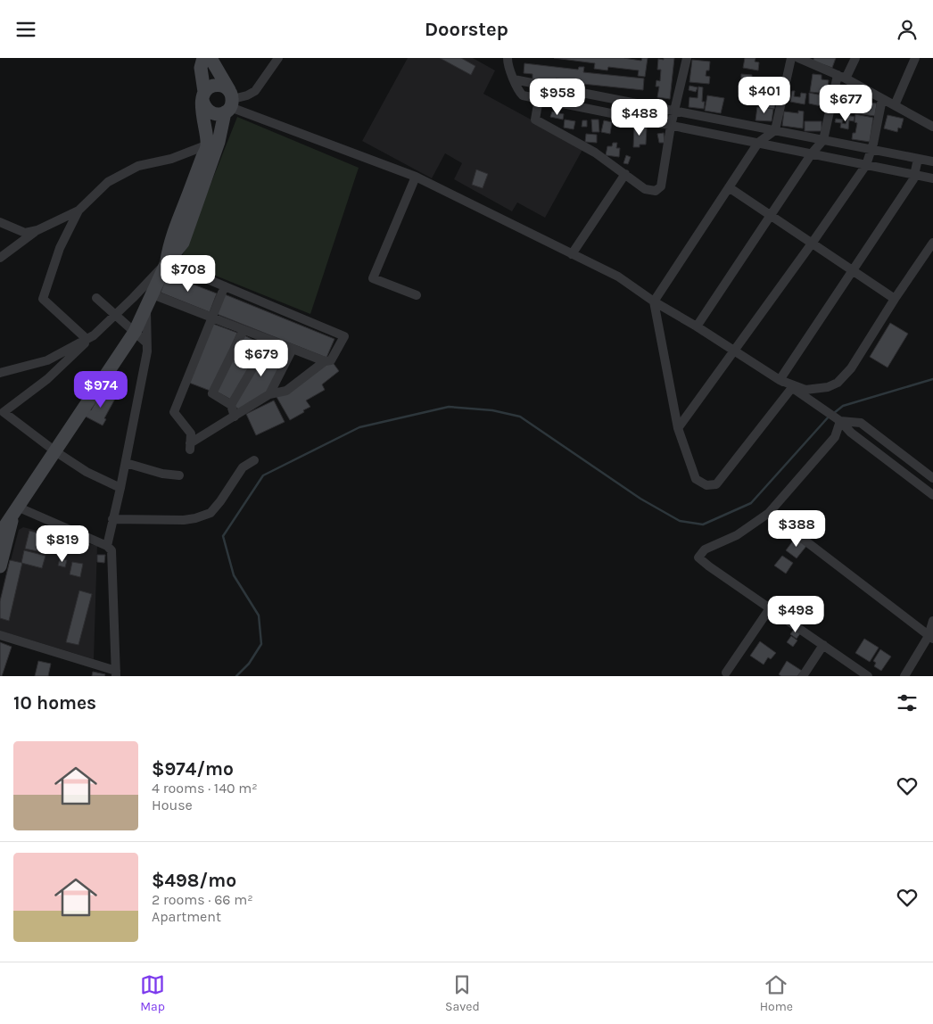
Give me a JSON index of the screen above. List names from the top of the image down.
{
  "page": {
    "header": "Doorstep",
    "price": [
      "$401",
      "$958",
      "$677",
      "$488",
      "$708",
      "$679",
      "$974",
      "$388",
      "$819",
      "$498"
    ],
    "heading": "10 homes",
    "list": [
      {
        "name": "$974/mo",
        "note": "4 rooms · 140 m² · House"
      },
      {
        "name": "$498/mo",
        "note": "2 rooms · 66 m² · Apartment"
      }
    ],
    "tabs": ["Map", "Saved", "Home"]
  }
}
